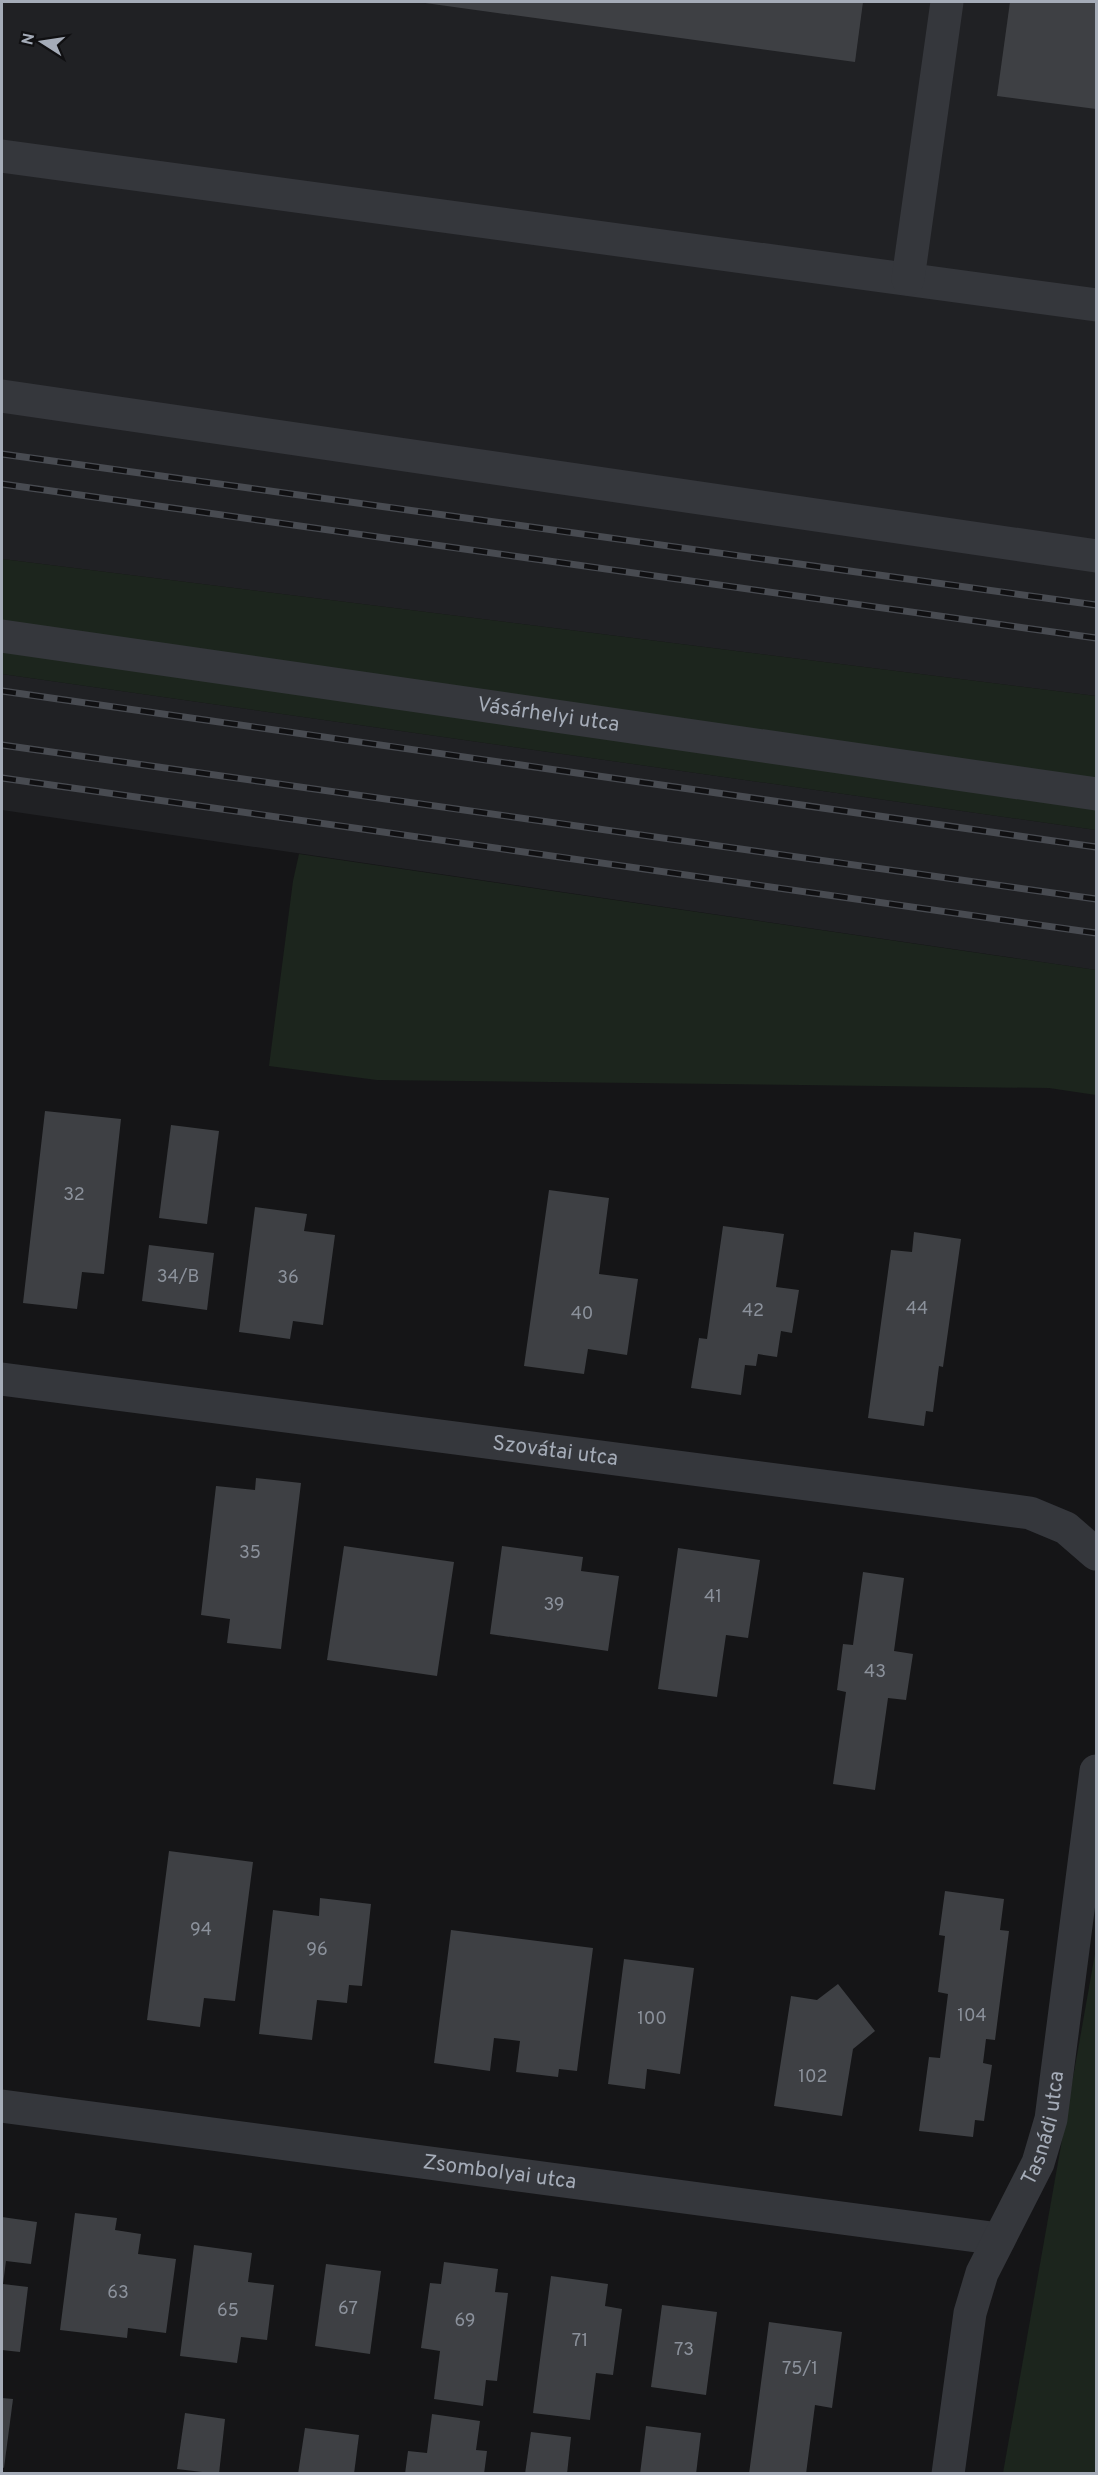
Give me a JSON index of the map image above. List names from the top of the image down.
{
  "streets": {
    "street": [
      "Vásárhelyi utca",
      "Szovátai utca",
      "Tasnádi utca",
      "Zsombolyai utca"
    ]
  },
  "crossings": [
    ["Tasnádi utca", "Zsombolyai utca"]
  ],
  "house_numbers": [
    "32",
    "34/B",
    "36",
    "44",
    "42",
    "40",
    "35",
    "41",
    "39",
    "43",
    "94",
    "96",
    "104",
    "100",
    "102",
    "63",
    "67",
    "65",
    "69",
    "71",
    "73",
    "75/1"
  ],
  "north": "left"
}
